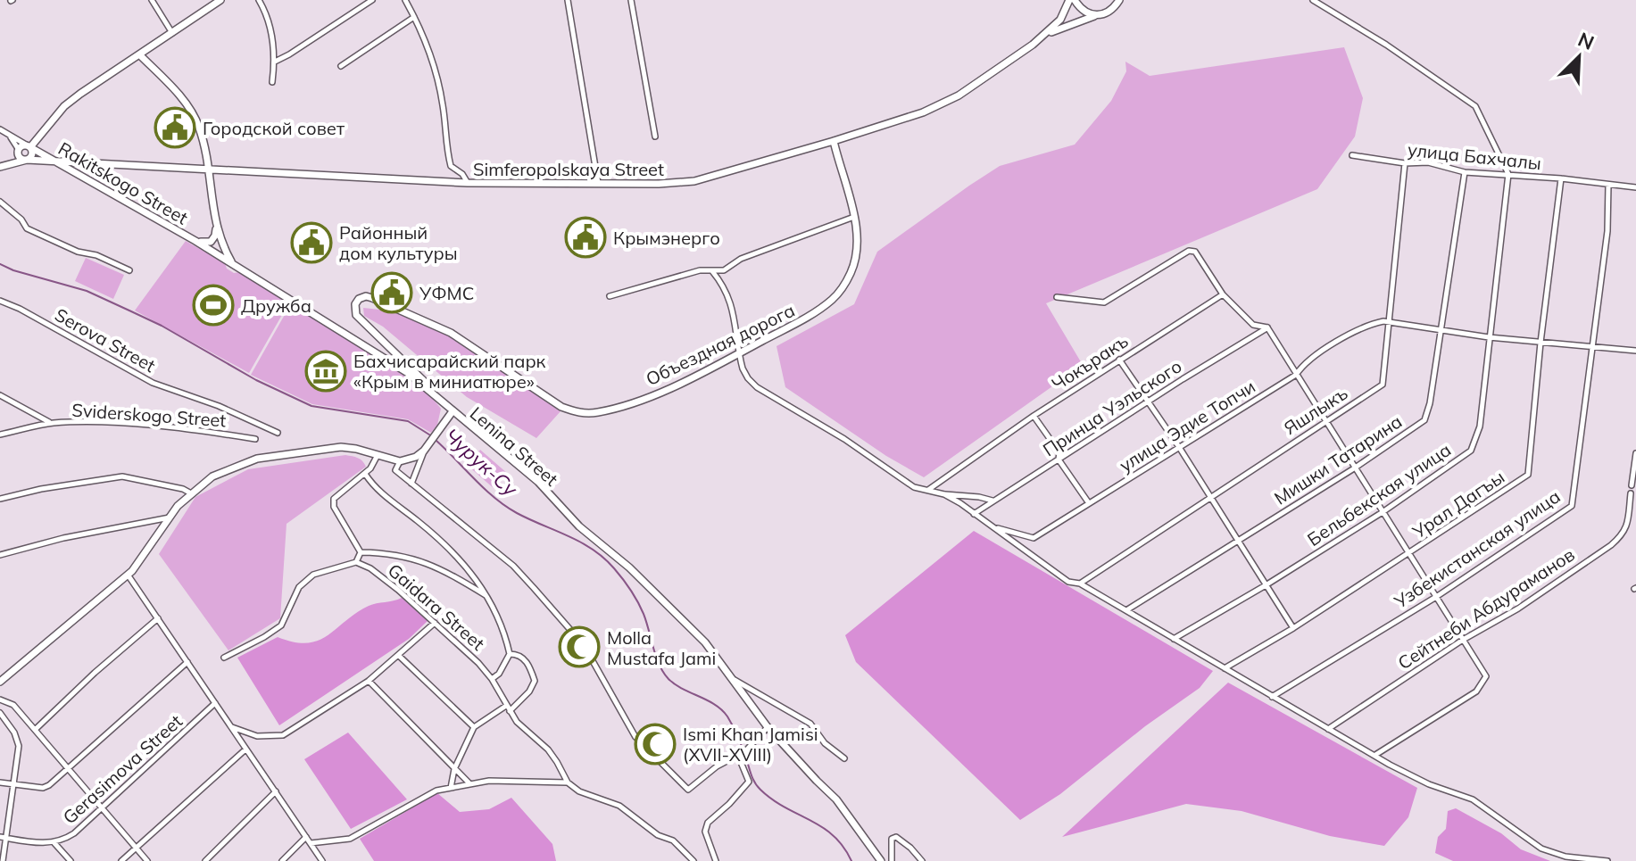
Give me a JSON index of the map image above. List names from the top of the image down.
{
  "streets": {
    "main road": [
      "Simferopolskaya Street",
      "Rakitskogo Street",
      "Объездная дорога",
      "Lenina Street"
    ],
    "street": [
      "улица Бахчалы",
      "Serova Street",
      "Чокъракъ",
      "Принца Уэльского",
      "Яшлыкъ",
      "Sviderskogo Street",
      "улица Эдие Топчи",
      "Мишки Татарина",
      "Бельбекская улица",
      "Урал Дагъы",
      "Узбекистанская улица",
      "Gaidara Street",
      "Сейтнеби Абдураманов",
      "Gerasimova Street"
    ]
  },
  "crossings": [
    ["улица Бахчалы", "Яшлыкъ"],
    ["улица Бахчалы", "Мишки Татарина"],
    ["улица Бахчалы", "Бельбекская улица"],
    ["улица Бахчалы", "Урал Дагъы"],
    ["улица Бахчалы", "Узбекистанская улица"],
    ["Simferopolskaya Street", "Rakitskogo Street"],
    ["Simferopolskaya Street", "Объездная дорога"],
    ["Rakitskogo Street", "Lenina Street"],
    ["Объездная дорога", "Lenina Street"],
    ["Яшлыкъ", "улица Эдие Топчи"],
    ["улица Эдие Топчи", "Мишки Татарина"],
    ["улица Эдие Топчи", "Бельбекская улица"],
    ["улица Эдие Топчи", "Урал Дагъы"],
    ["улица Эдие Топчи", "Узбекистанская улица"]
  ],
  "water": ["Чурук-Су"],
  "places": {
    "public building": [
      "Городской совет",
      "Крымэнерго",
      "Районный дом культуры",
      "УФМС"
    ],
    "sports": ["Дружба"],
    "museum": ["Бахчисарайский парк «Крым в миниатюре»"],
    "mosque": ["Molla Mustafa Jami", "Ismi Khan Jamisi (XVII-XVIII)"]
  },
  "north": "top right"
}
